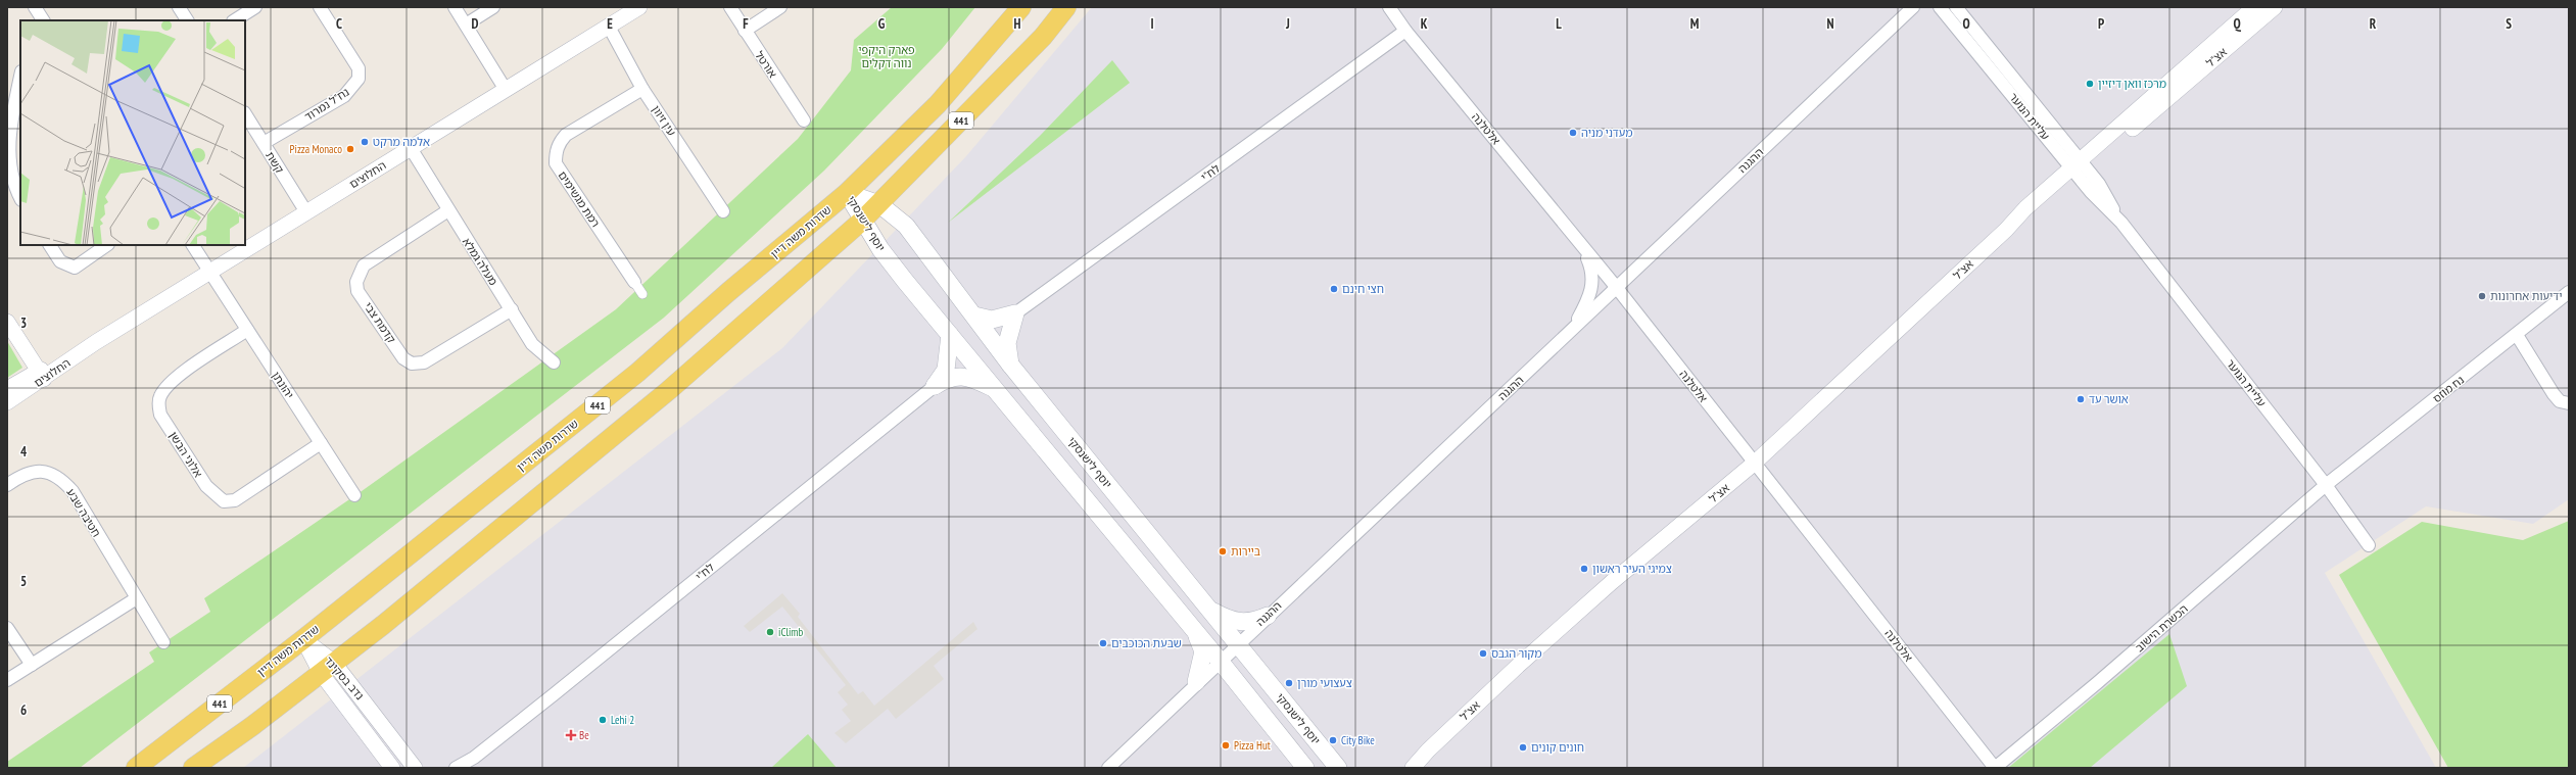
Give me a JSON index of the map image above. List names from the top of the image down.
{
  "streets": {
    "main road": ["441", "יוסף לישנסקי", "שדרות משה דיין"],
    "street": [
      "אצ\"ל",
      "אורטל",
      "נח\"ל נמרוד",
      "עליית הנוער",
      "עין זיוון",
      "אלטלנה",
      "ההגנה",
      "קשת",
      "לח\"י",
      "החלוצים",
      "רמת מגשימים",
      "מעלה גמלא",
      "קדמת צבי",
      "יהונתן",
      "נח מוזס",
      "אלוני הבשן",
      "חטיבה שבע",
      "הכשרת הישוב",
      "נדב בסקינד"
    ]
  },
  "crossings": [
    ["אצ\"ל", "עליית הנוער"],
    ["אצ\"ל", "אלטלנה"],
    ["נח\"ל נמרוד", "קשת"],
    ["עליית הנוער", "נח מוזס"],
    ["עליית הנוער", "הכשרת הישוב"],
    ["עין זיוון", "החלוצים"],
    ["עין זיוון", "רמת מגשימים"],
    ["441", "יוסף לישנסקי"],
    ["441", "נדב בסקינד"],
    ["אלטלנה", "ההגנה"],
    ["אלטלנה", "לח\"י"],
    ["אלטלנה", "הכשרת הישוב"],
    ["ההגנה", "יוסף לישנסקי"],
    ["קשת", "החלוצים"],
    ["החלוצים", "מעלה גמלא"],
    ["החלוצים", "יהונתן"],
    ["יוסף לישנסקי", "שדרות משה דיין"],
    ["שדרות משה דיין", "נדב בסקינד"],
    ["מעלה גמלא", "קדמת צבי"],
    ["יהונתן", "אלוני הבשן"],
    ["נח מוזס", "הכשרת הישוב"]
  ],
  "parks": ["פארק היקפי נווה דקלים"],
  "places": {
    "other": [
      "מרכז וואן דיזיין",
      "מעדני מניה",
      "אלמה מרקט",
      "Pizza Monaco",
      "חצי חינם",
      "ידיעות אחרונות",
      "אושר עד",
      "ביירות",
      "צמיגי העיר ראשון",
      "iClimb",
      "שבעת הכוכבים",
      "מקור הגבס",
      "צעצועי מורן",
      "Lehi 2",
      "City Bike",
      "Pizza Hut",
      "חונים קונים"
    ],
    "health": ["Be"]
  },
  "grid": {
    "columns": [
      "C",
      "D",
      "E",
      "F",
      "G",
      "H",
      "I",
      "J",
      "K",
      "L",
      "M",
      "N",
      "O",
      "P",
      "Q",
      "R",
      "S"
    ],
    "rows": [
      "3",
      "4",
      "5",
      "6"
    ]
  }
}
